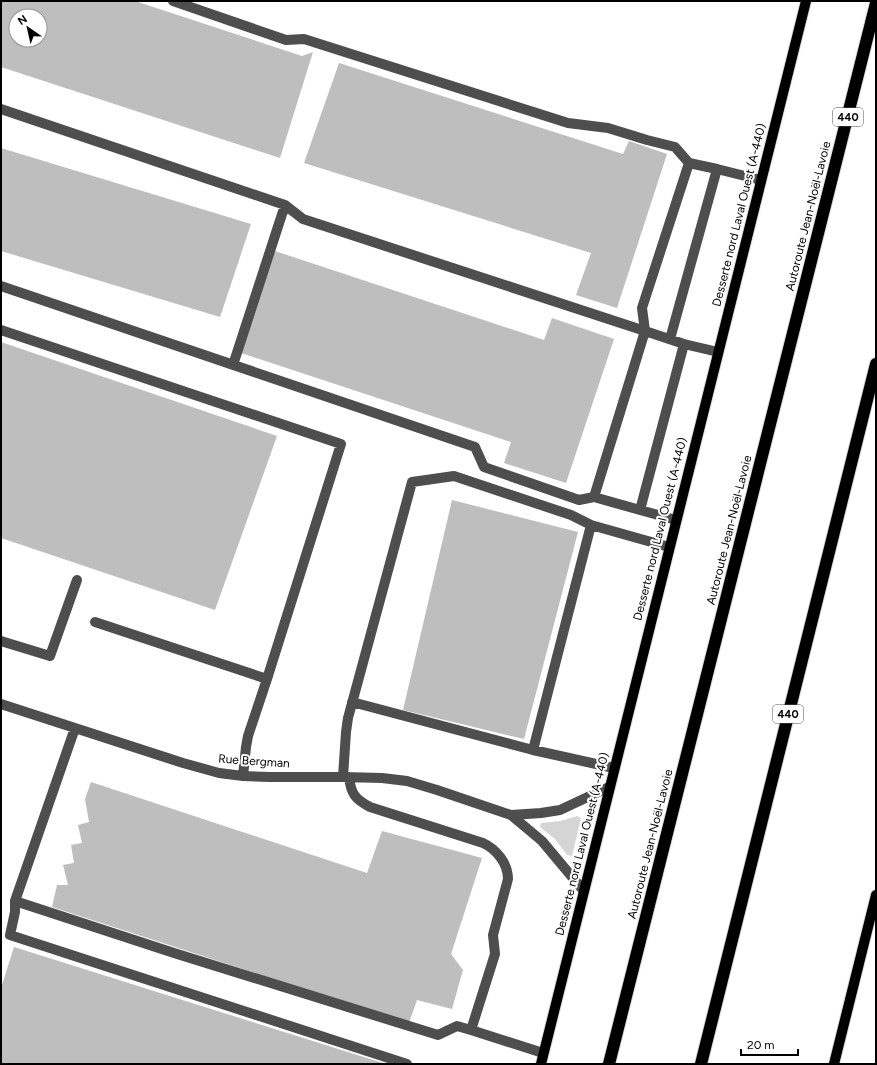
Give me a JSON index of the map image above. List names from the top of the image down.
{
  "streets": {
    "highway": ["440", "Autoroute Jean-Noël-Lavoie"],
    "main road": ["Desserte nord Laval Ouest (A-440)"],
    "street": ["Rue Bergman"]
  },
  "crossings": [
    ["Desserte nord Laval Ouest (A-440)", "Rue Bergman"]
  ],
  "scale_bar": "20 m",
  "north": "top left"
}
